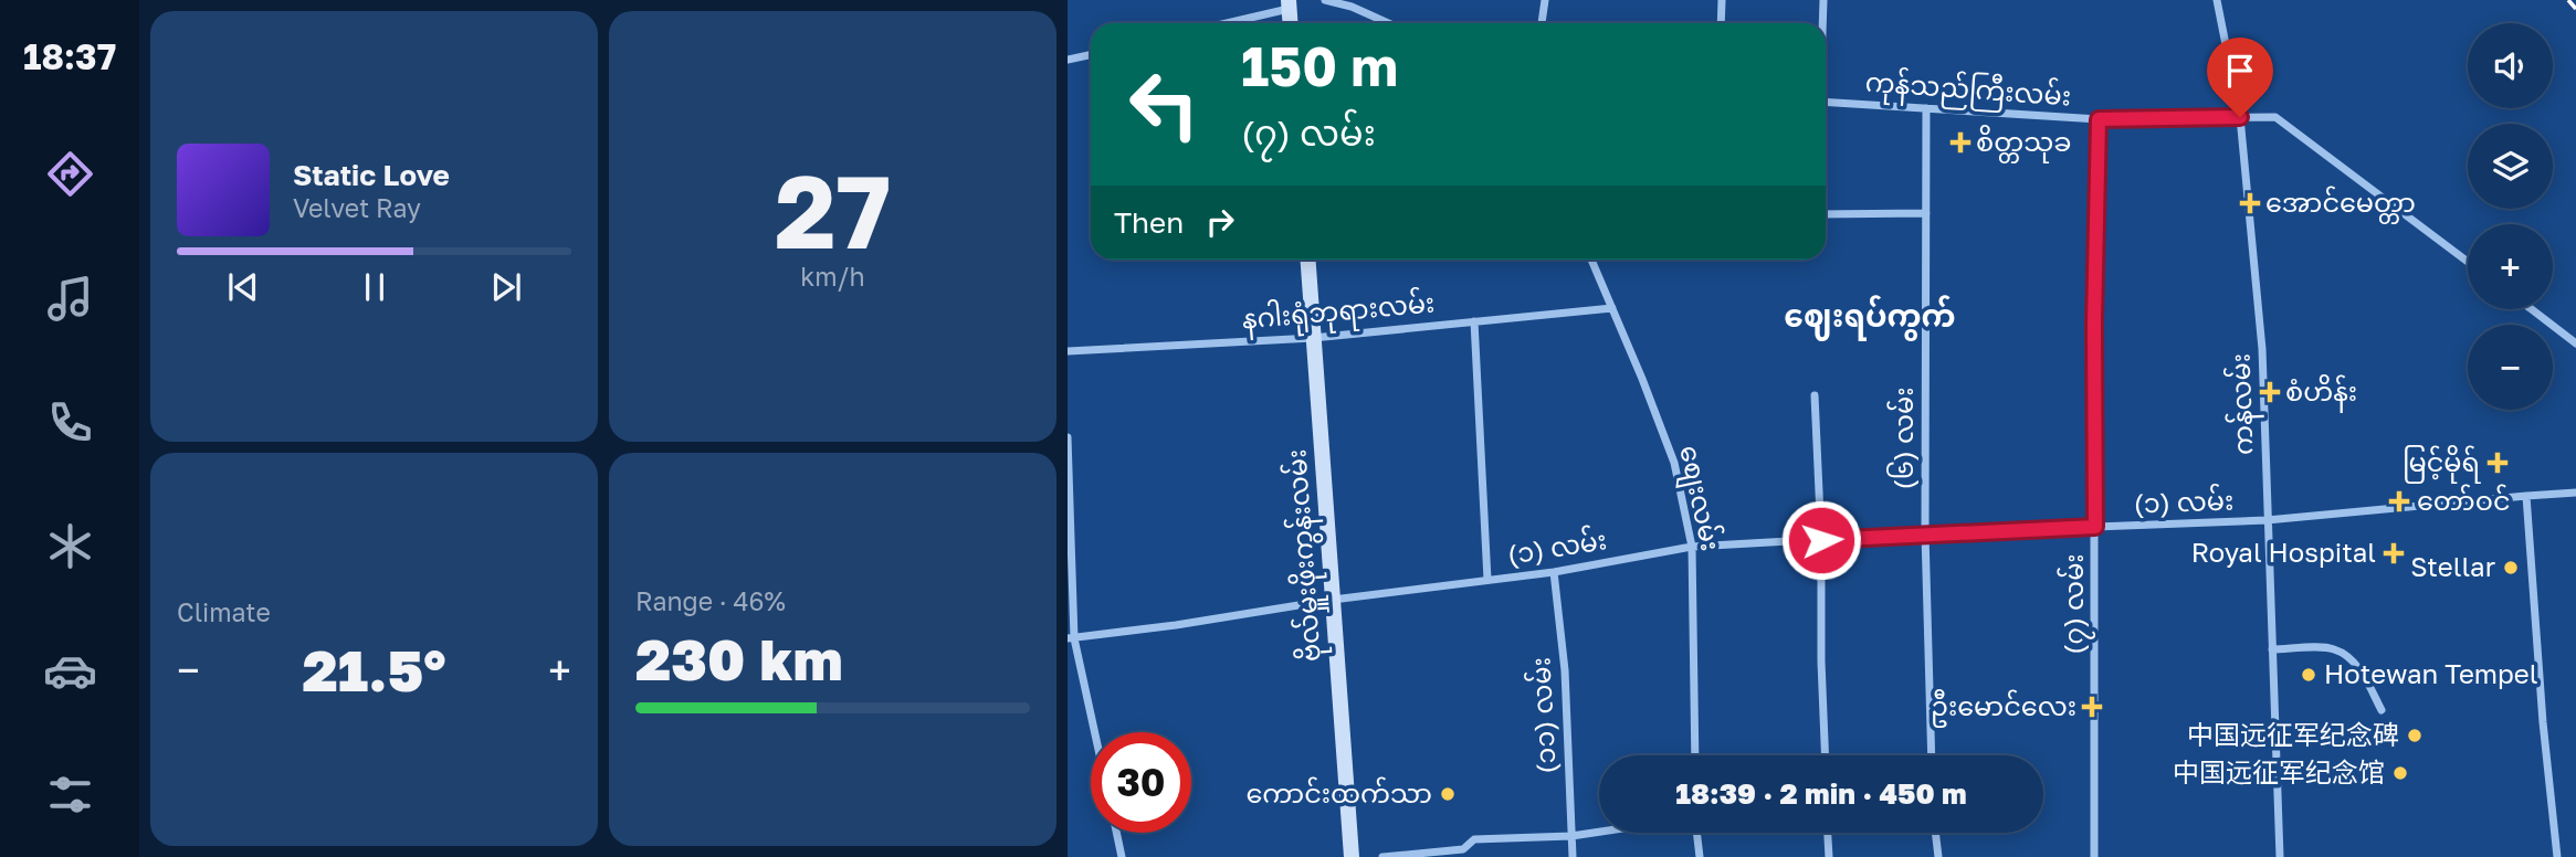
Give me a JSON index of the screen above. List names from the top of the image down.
{
  "streets": {
    "street": [
      "ကုန်သည်ကြီးလမ်း",
      "နဂါးရုံဘုရားလမ်း",
      "ကန်လမ်း",
      "(၆) လမ်း",
      "စျေးလမ်း",
      "(၁) လမ်း",
      "ဗိုလ်မှူးဖိုးကွန်းလမ်း",
      "(၇) လမ်း",
      "(၁၁) လမ်း"
    ]
  },
  "crossings": [
    ["ကုန်သည်ကြီးလမ်း", "ကန်လမ်း"],
    ["ကုန်သည်ကြီးလမ်း", "(၆) လမ်း"],
    ["ကုန်သည်ကြီးလမ်း", "(၇) လမ်း"],
    ["နဂါးရုံဘုရားလမ်း", "စျေးလမ်း"],
    ["နဂါးရုံဘုရားလမ်း", "ဗိုလ်မှူးဖိုးကွန်းလမ်း"],
    ["ကန်လမ်း", "(၁) လမ်း"],
    ["(၆) လမ်း", "(၁) လမ်း"],
    ["စျေးလမ်း", "(၁) လမ်း"],
    ["(၁) လမ်း", "ဗိုလ်မှူးဖိုးကွန်းလမ်း"],
    ["(၁) လမ်း", "(၇) လမ်း"],
    ["(၁) လမ်း", "(၁၁) လမ်း"]
  ],
  "districts": ["ဈေးရပ်ကွက်"],
  "places": {
    "health": [
      "စိတ္တသုခ",
      "အောင်မေတ္တာ",
      "စံဟိန်း",
      "မြင့်မိုရ်",
      "တော်ဝင်",
      "Royal Hospital",
      "ဦးမောင်လေး"
    ],
    "other": [
      "Stellar",
      "Hotewan Tempel",
      "中国远征军纪念碑",
      "中国远征军纪念馆",
      "ကောင်းထက်သာ"
    ]
  },
  "page": {
    "tabs": "18:37",
    "tile": [
      ["27", "km/h"],
      "Climate",
      ["Range · 46%", "230 km"]
    ],
    "map_buttons": ["+", "−"],
    "turn": ["150 m", "(၇) လမ်း"],
    "song": ["Static Love", "Velvet Ray"],
    "then": "Then",
    "heat": ["−", "21.5°", "+"],
    "limit": "30",
    "trip": "18:39 · 2 min · 450 m"
  }
}
